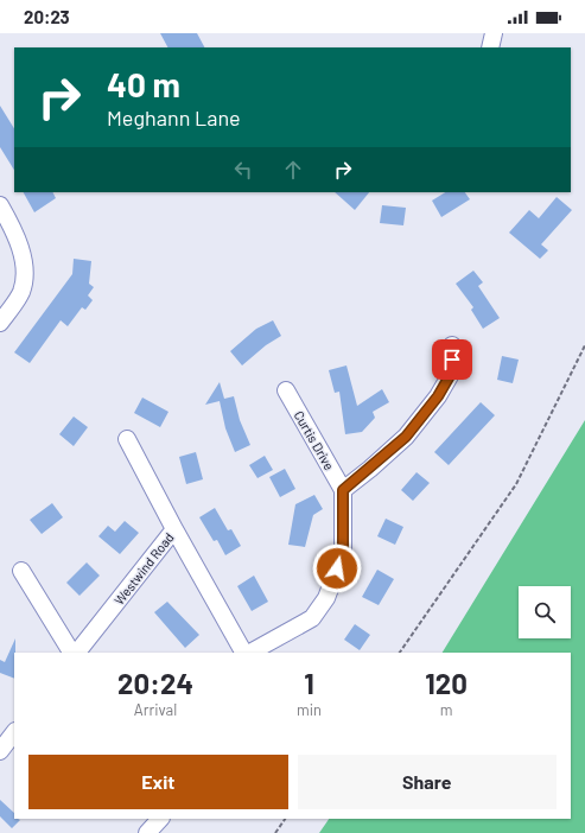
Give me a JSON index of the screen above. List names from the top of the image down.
{
  "streets": {
    "street": ["Curtis Drive", "Westwind Road"]
  },
  "page": {
    "status": "20:23",
    "turn": ["40 m", "Meghann Lane"],
    "eta": [
      "20:24",
      "Arrival",
      "1",
      "min",
      "120",
      "m"
    ],
    "buttons": ["Exit", "Share"]
  }
}
